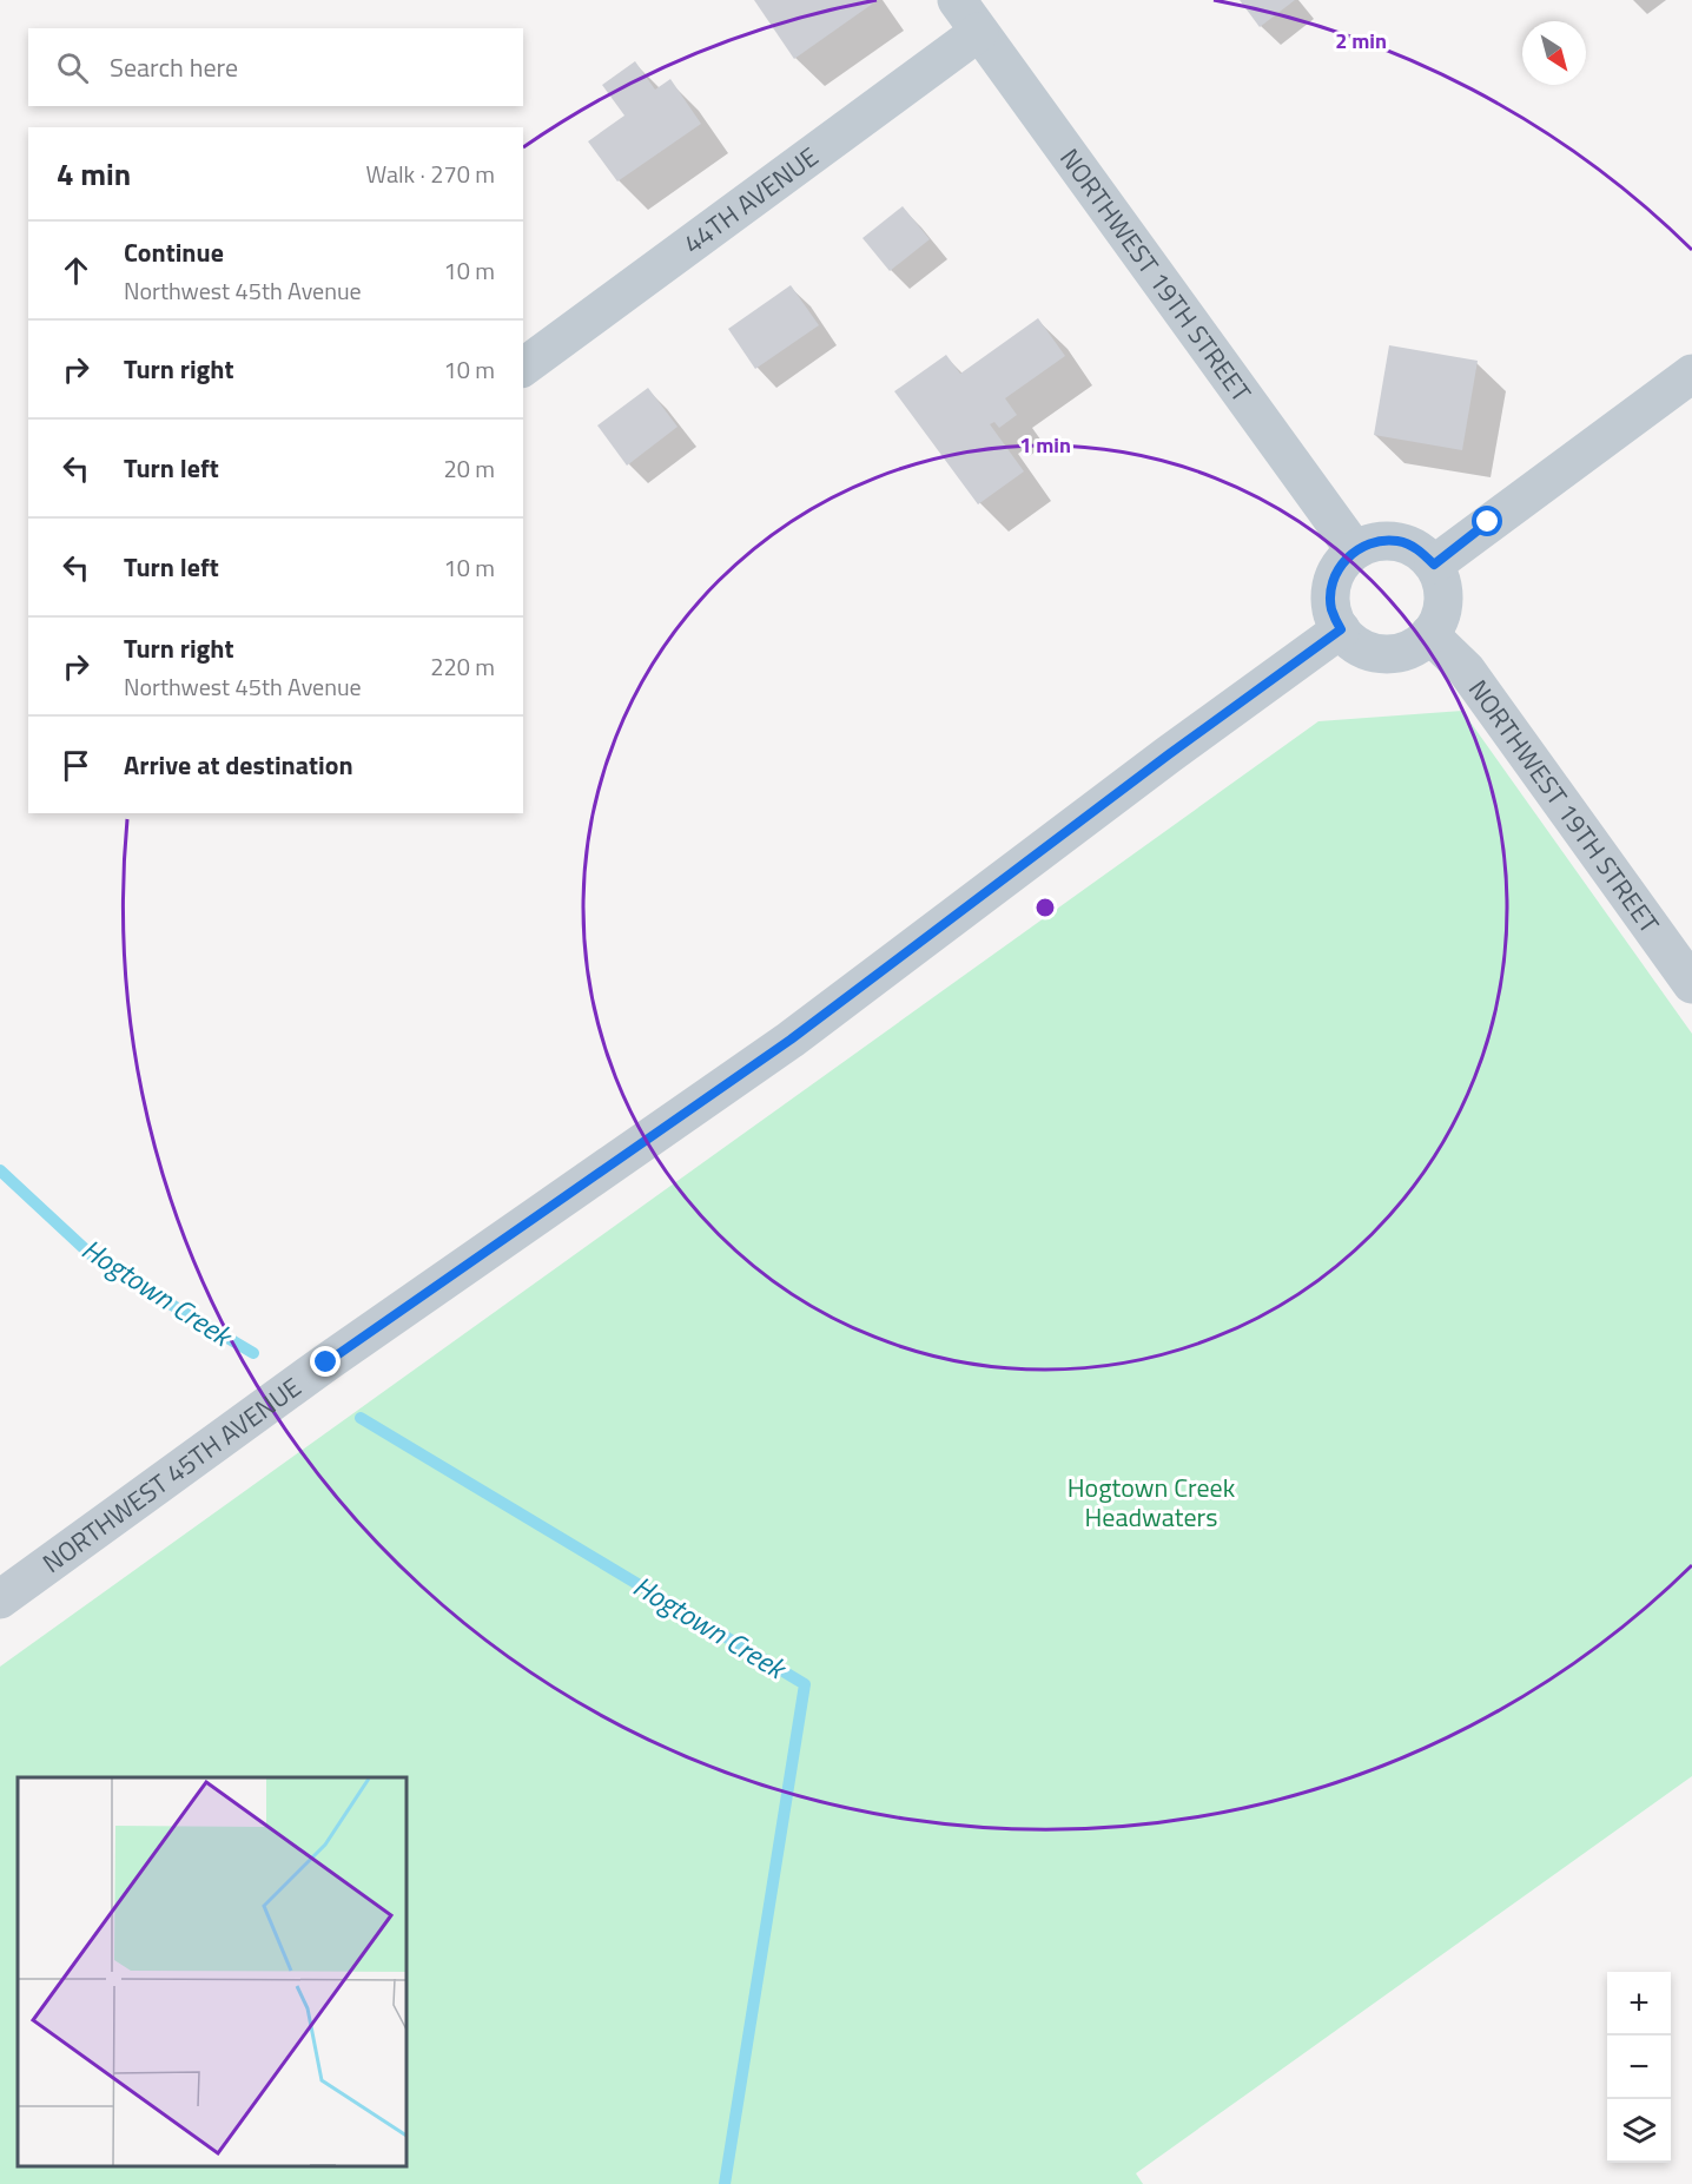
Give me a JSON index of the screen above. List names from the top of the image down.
{
  "streets": {
    "street": ["44TH AVENUE", "NORTHWEST 19TH STREET", "NORTHWEST 45TH AVENUE"]
  },
  "crossings": [
    ["44TH AVENUE", "NORTHWEST 19TH STREET"],
    ["NORTHWEST 19TH STREET", "NORTHWEST 45TH AVENUE"]
  ],
  "water": ["Hogtown Creek"],
  "parks": ["Hogtown Creek Headwaters"],
  "north": "bottom right",
  "page": {
    "search": "Search here",
    "heading": ["4 min", "Walk · 270 m"],
    "list": [
      ["Continue", "Northwest 45th Avenue", "10 m"],
      ["Turn right", "10 m"],
      ["Turn left", "20 m"],
      ["Turn left", "10 m"],
      ["Turn right", "Northwest 45th Avenue", "220 m"],
      "Arrive at destination"
    ],
    "map_buttons": ["+", "−"]
  },
  "rings": ["2 min", "1 min"]
}
